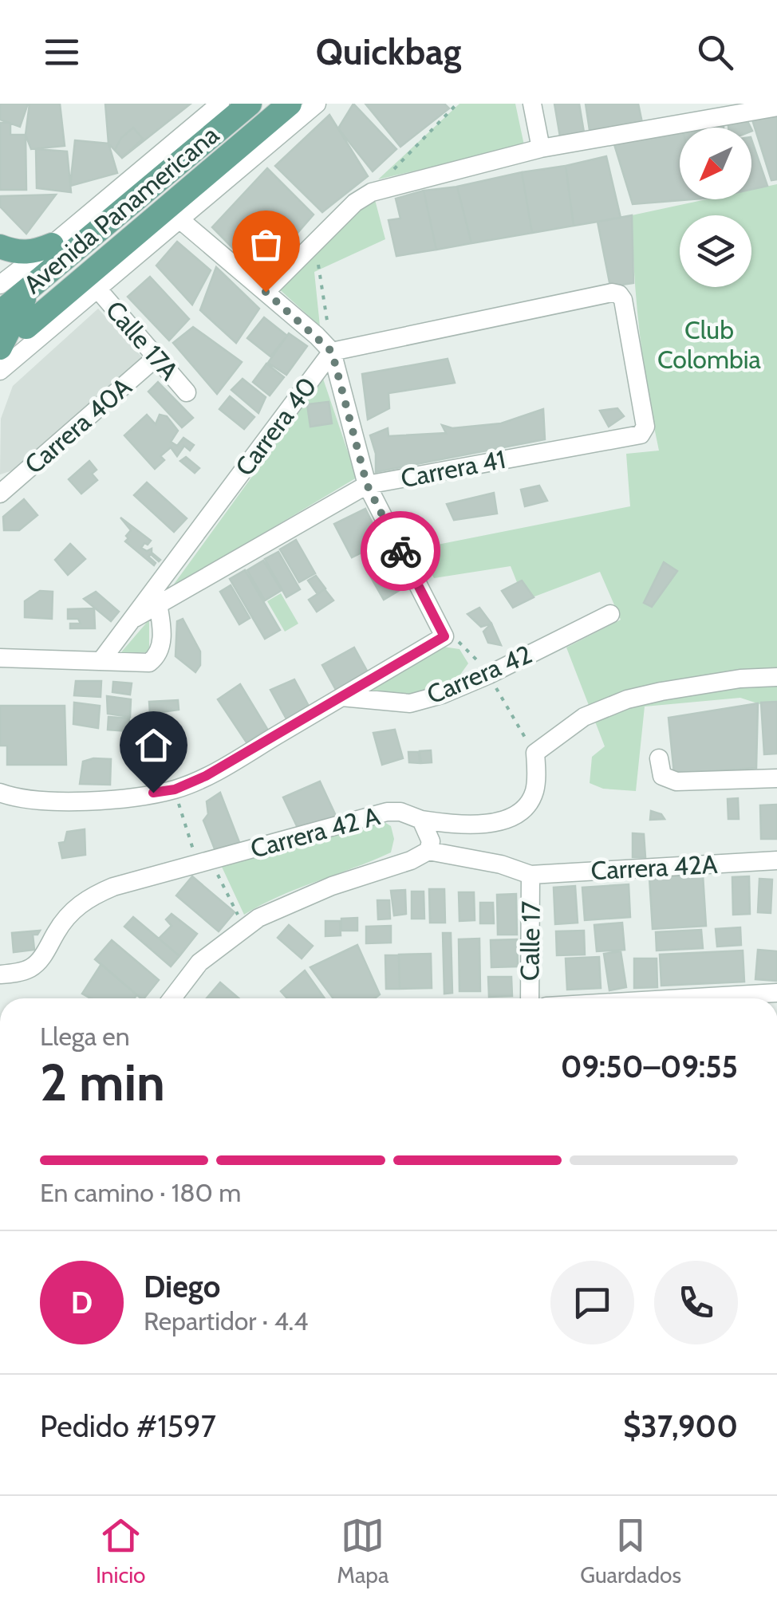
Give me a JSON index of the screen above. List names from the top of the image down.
{
  "streets": {
    "main road": ["Avenida Panamericana"],
    "street": [
      "Calle 17A",
      "Carrera 40A",
      "Carrera 40",
      "Carrera 41",
      "Carrera 42",
      "Carrera 42 A",
      "Carrera 42A",
      "Calle 17"
    ]
  },
  "crossings": [
    ["Calle 17A", "Carrera 40A"],
    ["Carrera 40", "Carrera 41"],
    ["Carrera 42A", "Calle 17"]
  ],
  "parks": ["Club Colombia"],
  "north": "bottom left",
  "page": {
    "header": "Quickbag",
    "heading": ["2 min", "Llega en", "09:50–09:55"],
    "panel": [
      "Diego",
      "Repartidor · 4.4",
      "Pedido #1597",
      "$37,900"
    ],
    "bar": "En camino · 180 m",
    "round": "D",
    "tabs": ["Inicio", "Mapa", "Guardados"]
  }
}
